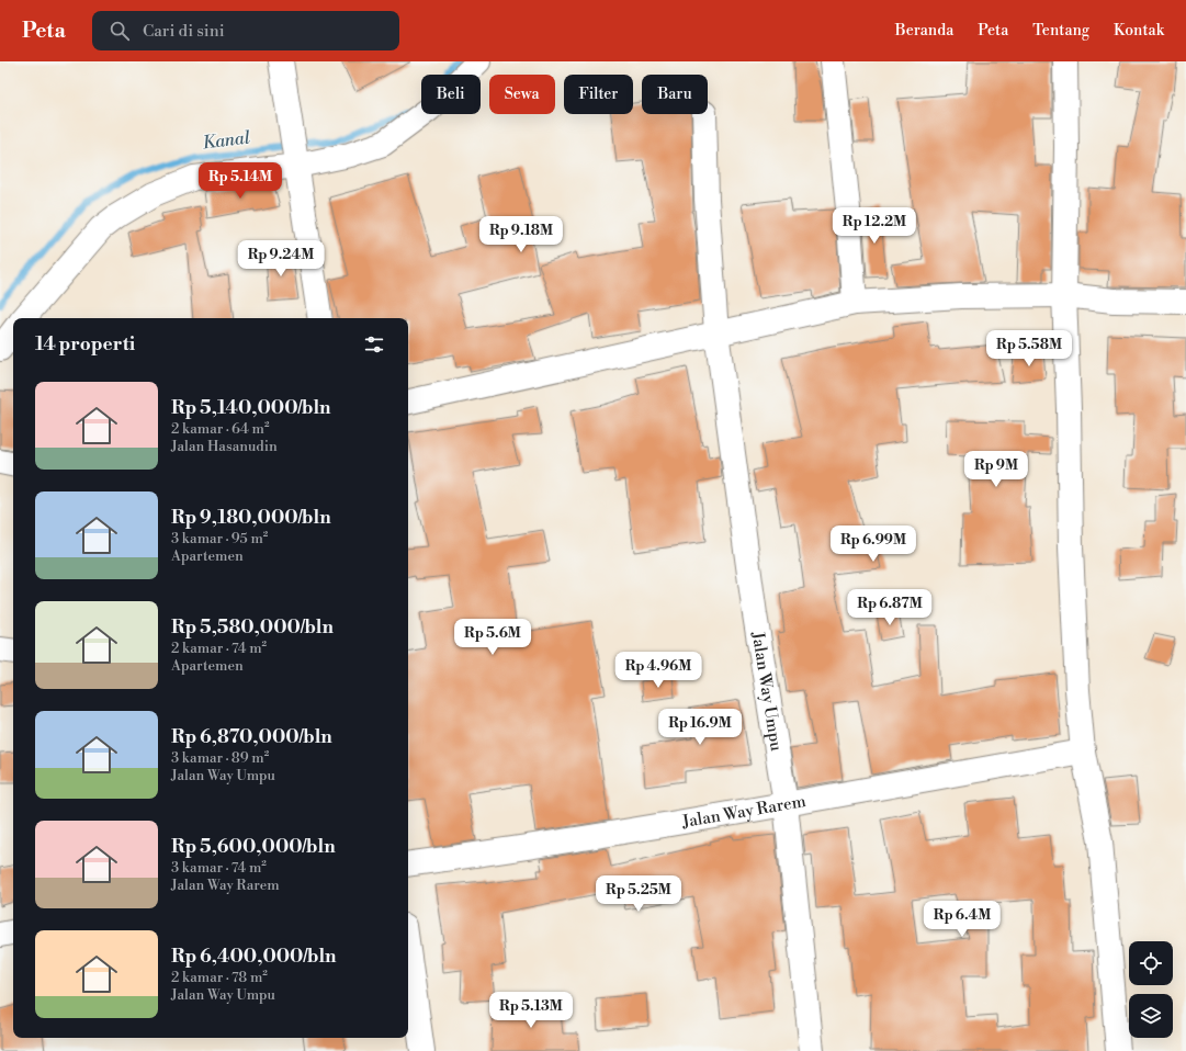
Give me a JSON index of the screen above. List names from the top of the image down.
{
  "streets": {
    "street": ["Jalan Way Umpu", "Jalan Way Rarem"]
  },
  "crossings": [
    ["Jalan Way Umpu", "Jalan Way Rarem"]
  ],
  "water": ["Kanal"],
  "page": {
    "header": "Peta",
    "search": "Cari di sini",
    "nav": [
      "Beranda",
      "Peta",
      "Tentang",
      "Kontak"
    ],
    "chip": [
      "Beli",
      "Sewa",
      "Filter",
      "Baru"
    ],
    "price": [
      "Rp 5.14M",
      "Rp 12.2M",
      "Rp 9.18M",
      "Rp 9.24M",
      "Rp 5.58M",
      "Rp 9M",
      "Rp 6.99M",
      "Rp 6.87M",
      "Rp 5.6M",
      "Rp 4.96M",
      "Rp 16.9M",
      "Rp 5.25M",
      "Rp 6.4M",
      "Rp 5.13M"
    ],
    "heading": "14 properti",
    "list": [
      {
        "name": "Rp 5,140,000/bln",
        "note": "2 kamar · 64 m² · Jalan Hasanudin"
      },
      {
        "name": "Rp 9,180,000/bln",
        "note": "3 kamar · 95 m² · Apartemen"
      },
      {
        "name": "Rp 5,580,000/bln",
        "note": "2 kamar · 74 m² · Apartemen"
      },
      {
        "name": "Rp 6,870,000/bln",
        "note": "3 kamar · 89 m² · Jalan Way Umpu"
      },
      {
        "name": "Rp 5,600,000/bln",
        "note": "3 kamar · 74 m² · Jalan Way Rarem"
      },
      {
        "name": "Rp 6,400,000/bln",
        "note": "2 kamar · 78 m² · Jalan Way Umpu"
      }
    ]
  }
}
